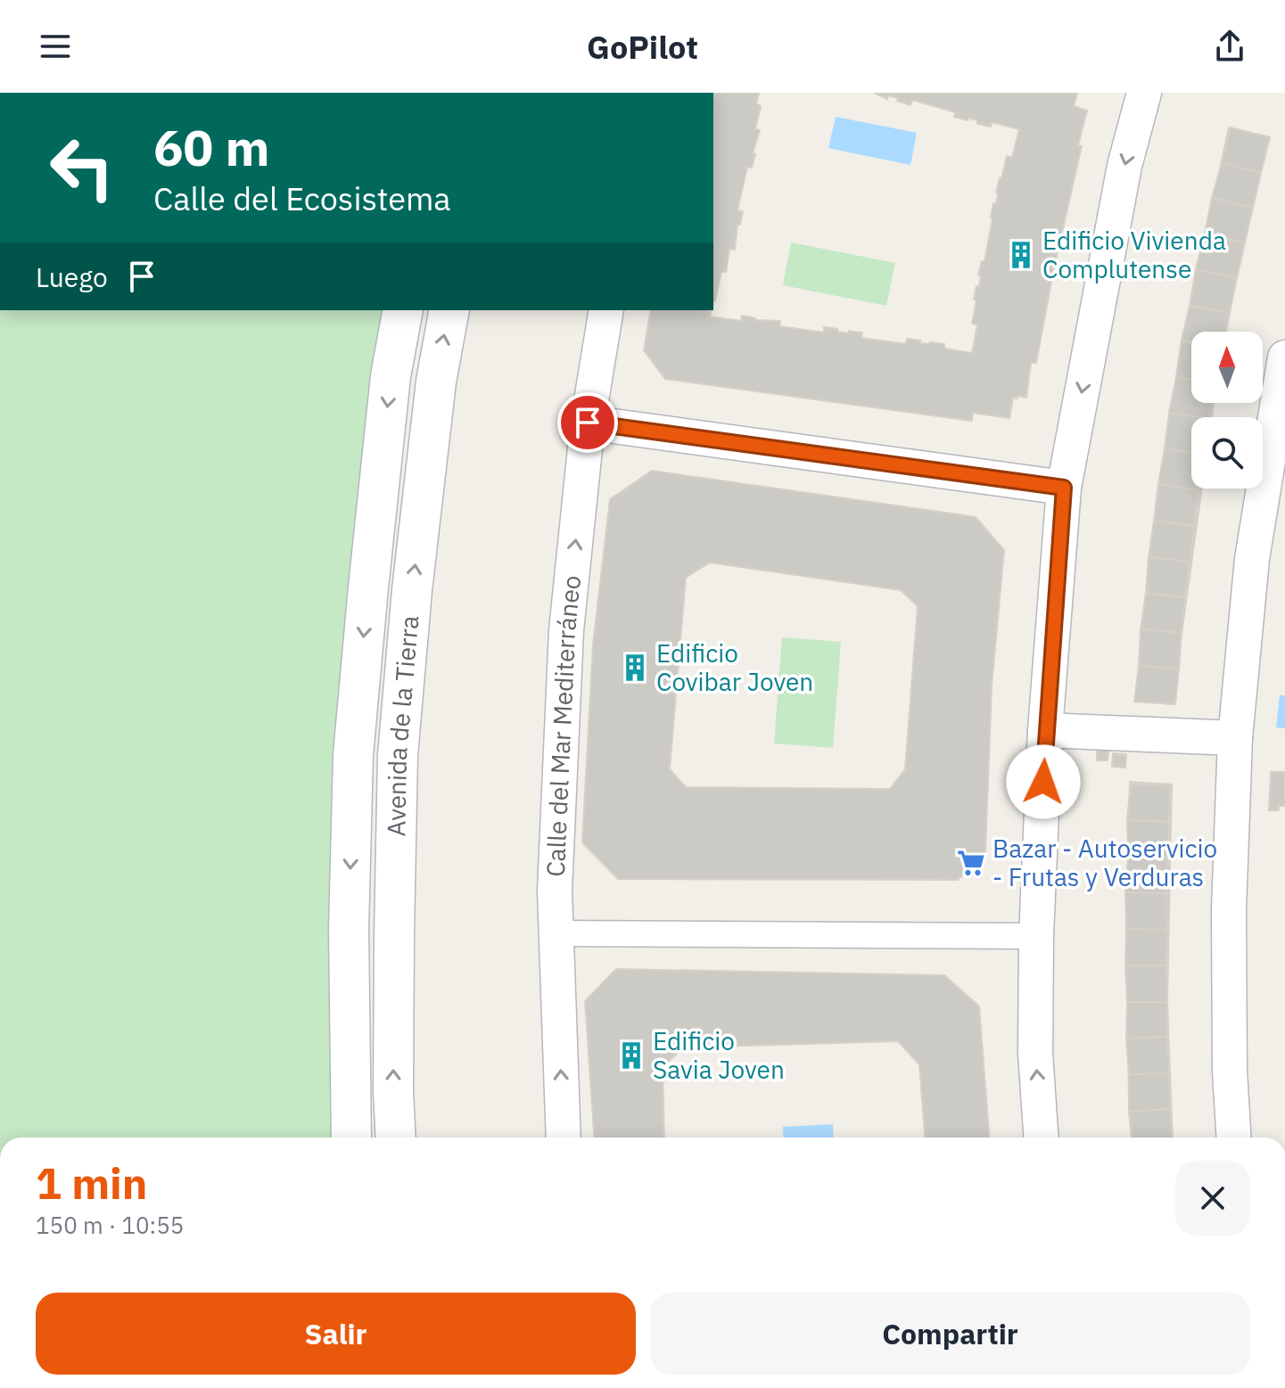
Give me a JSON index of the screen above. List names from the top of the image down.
{
  "streets": {
    "street": ["Avenida de la Tierra", "Calle del Mar Mediterráneo"]
  },
  "one_way": ["Calle del Mar Mediterráneo"],
  "places": {
    "building": ["Edificio Vivienda Complutense", "Edificio Covibar Joven", "Edificio Savia Joven"],
    "supermarket": ["Bazar - Autoservicio - Frutas y Verduras"]
  },
  "north": "top",
  "page": {
    "header": "GoPilot",
    "turn": ["60 m", "Calle del Ecosistema"],
    "then": "Luego",
    "heading": ["1 min", "150 m · 10:55"],
    "buttons": ["Salir", "Compartir"]
  }
}
